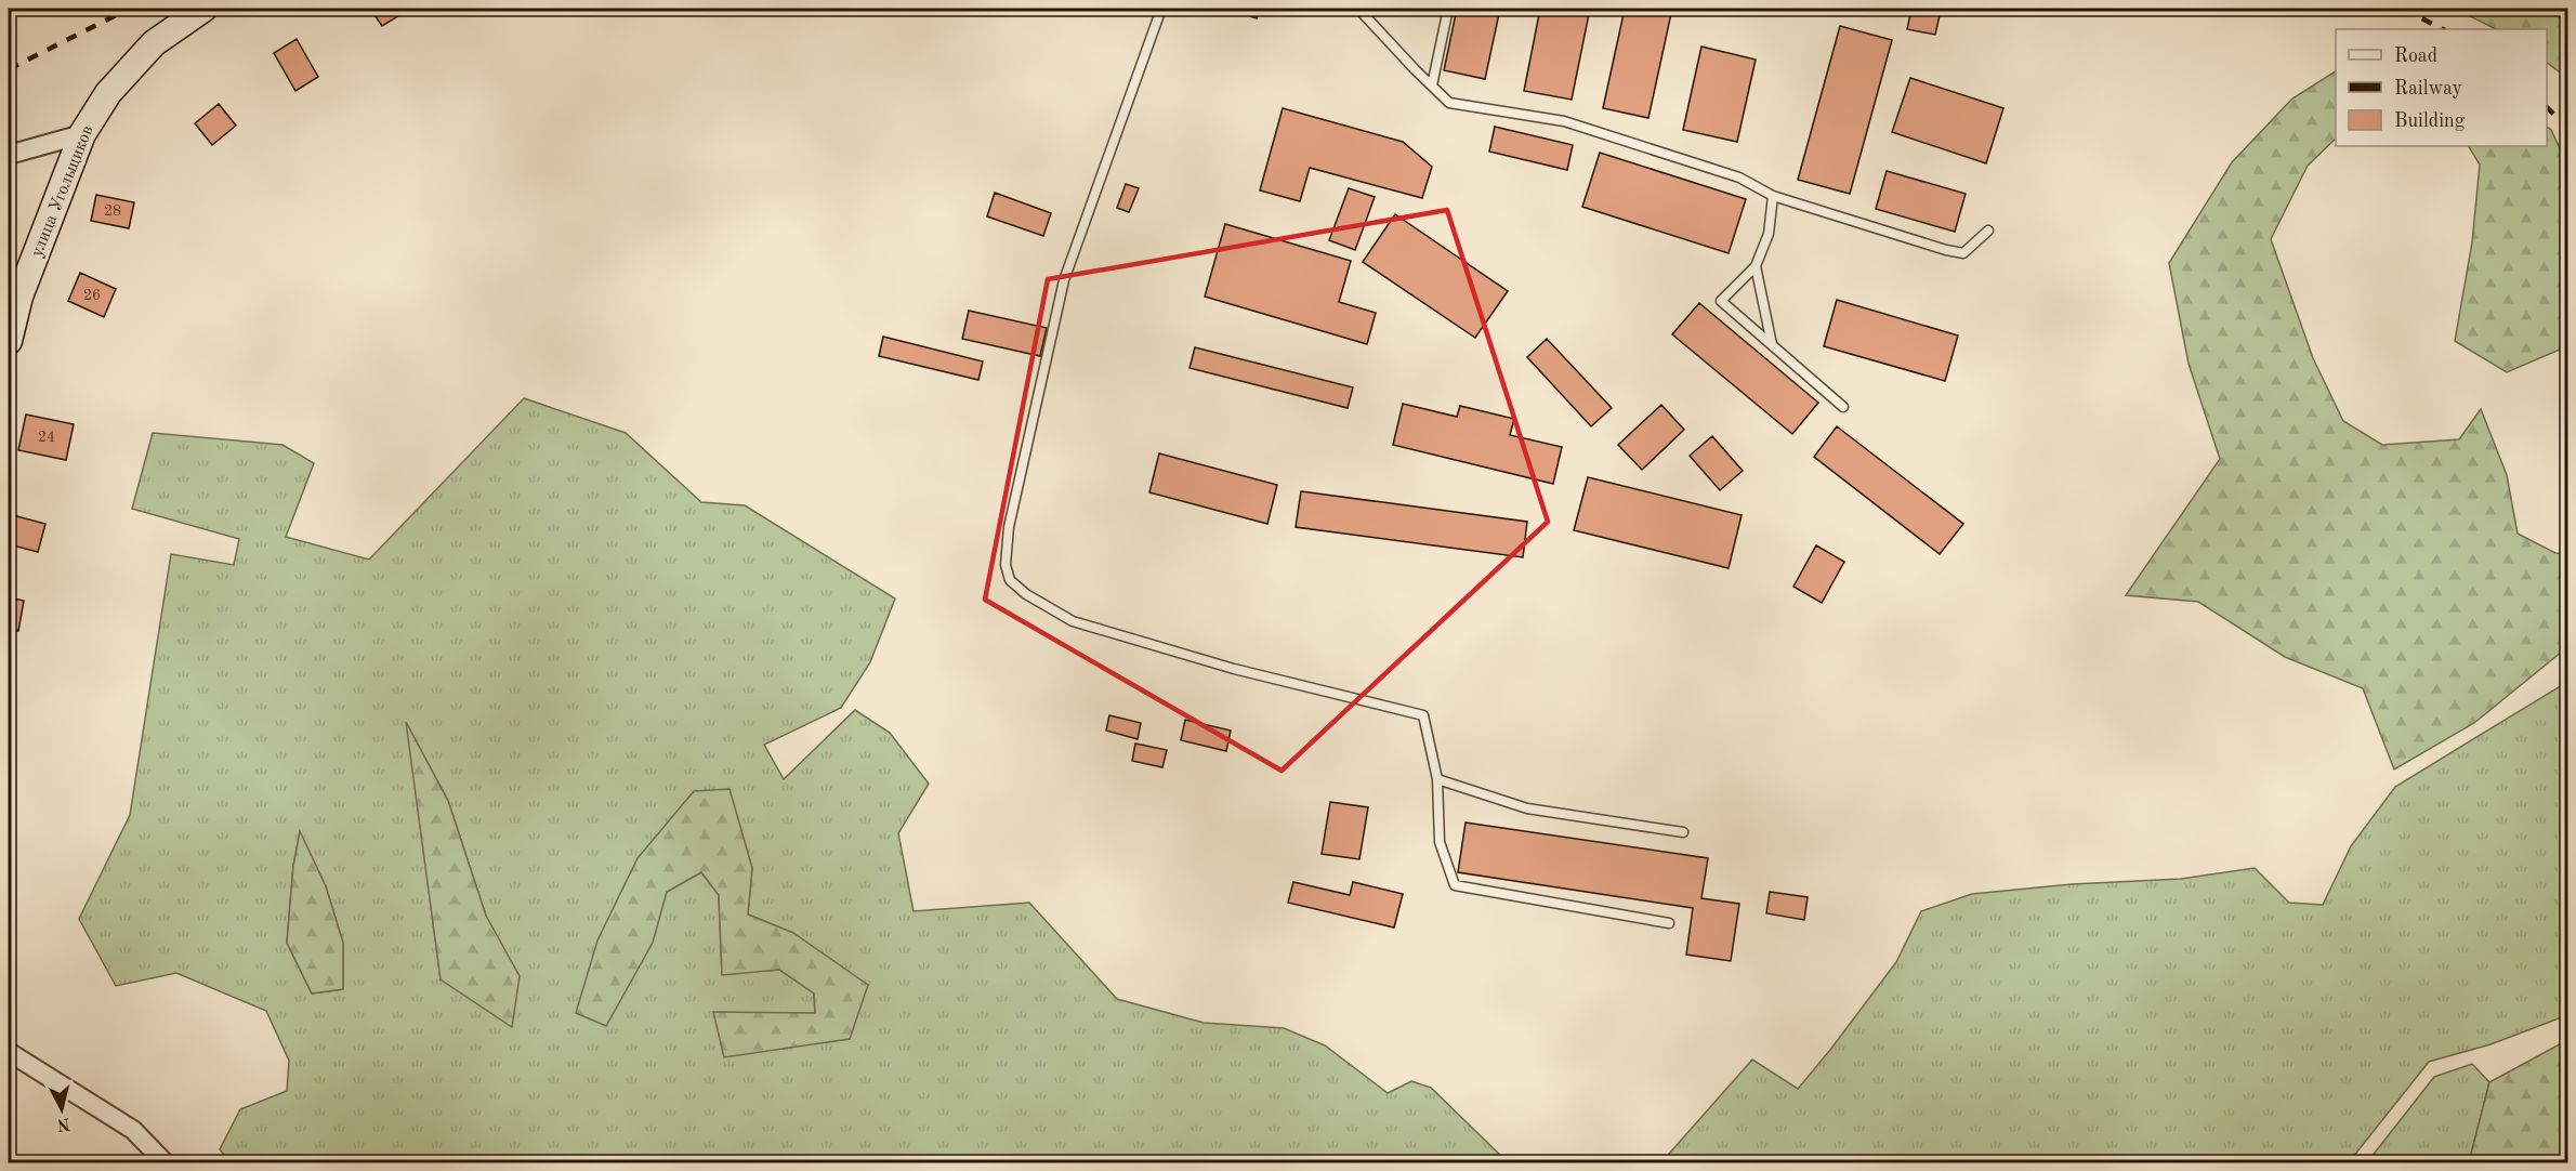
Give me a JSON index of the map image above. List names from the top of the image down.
{
  "streets": {
    "street": ["улица Угольщиков"]
  },
  "house_numbers": ["28", "26", "24"],
  "legend": ["Road", "Railway", "Building"],
  "north": "bottom"
}
